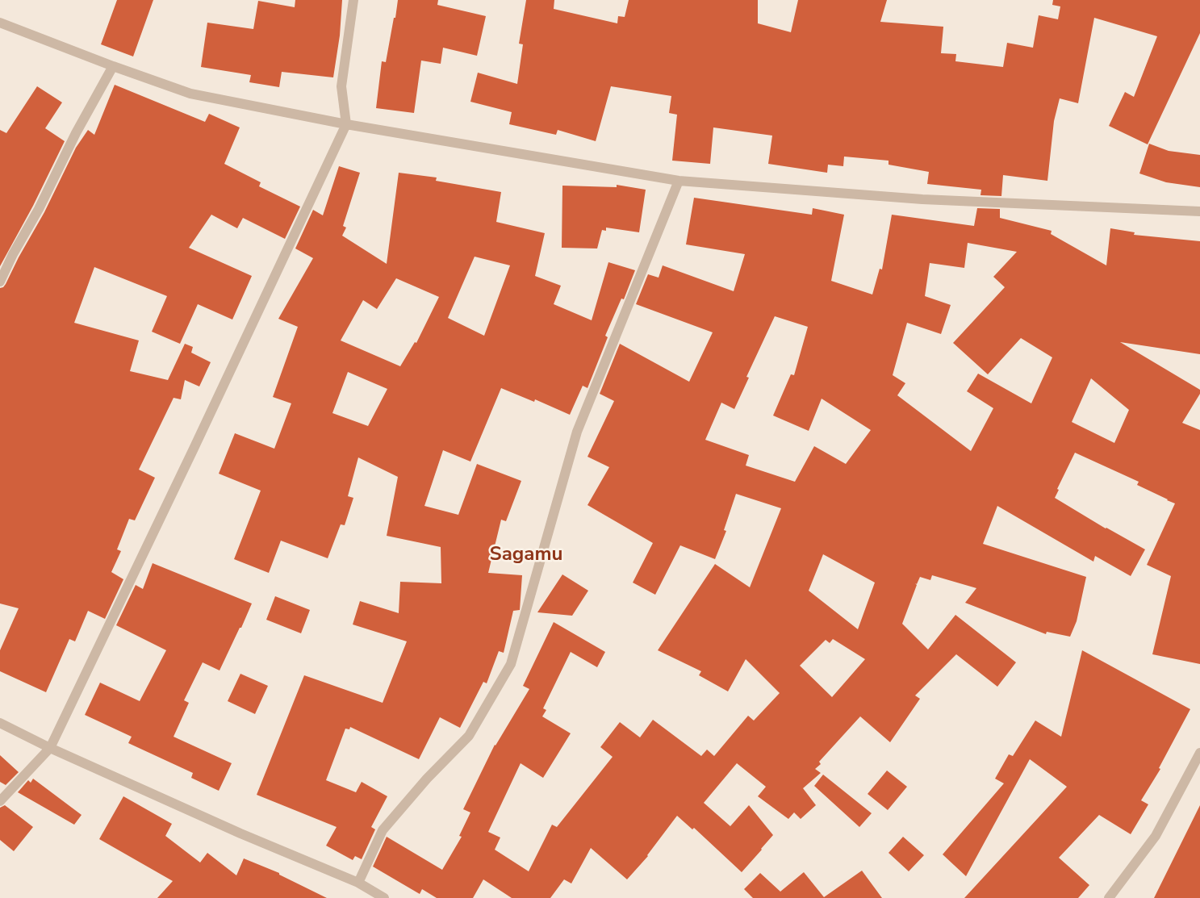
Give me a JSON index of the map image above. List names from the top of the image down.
{
  "districts": ["Sagamu"]
}
